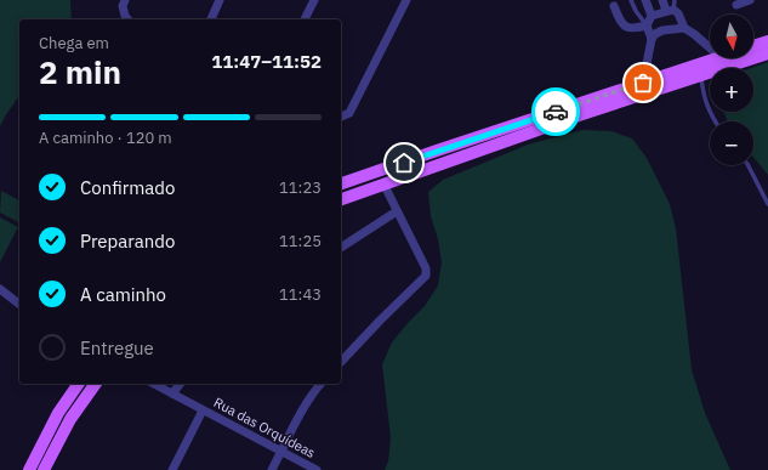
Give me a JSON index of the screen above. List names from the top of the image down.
{
  "streets": {
    "street": ["Rua das Orquídeas"]
  },
  "north": "bottom",
  "page": {
    "map_buttons": ["+", "−"],
    "heading": ["2 min", "Chega em", "11:47–11:52"],
    "bar": "A caminho · 120 m",
    "list": [
      ["Confirmado", "11:23"],
      ["Preparando", "11:25"],
      ["A caminho", "11:43"],
      "Entregue"
    ]
  }
}
